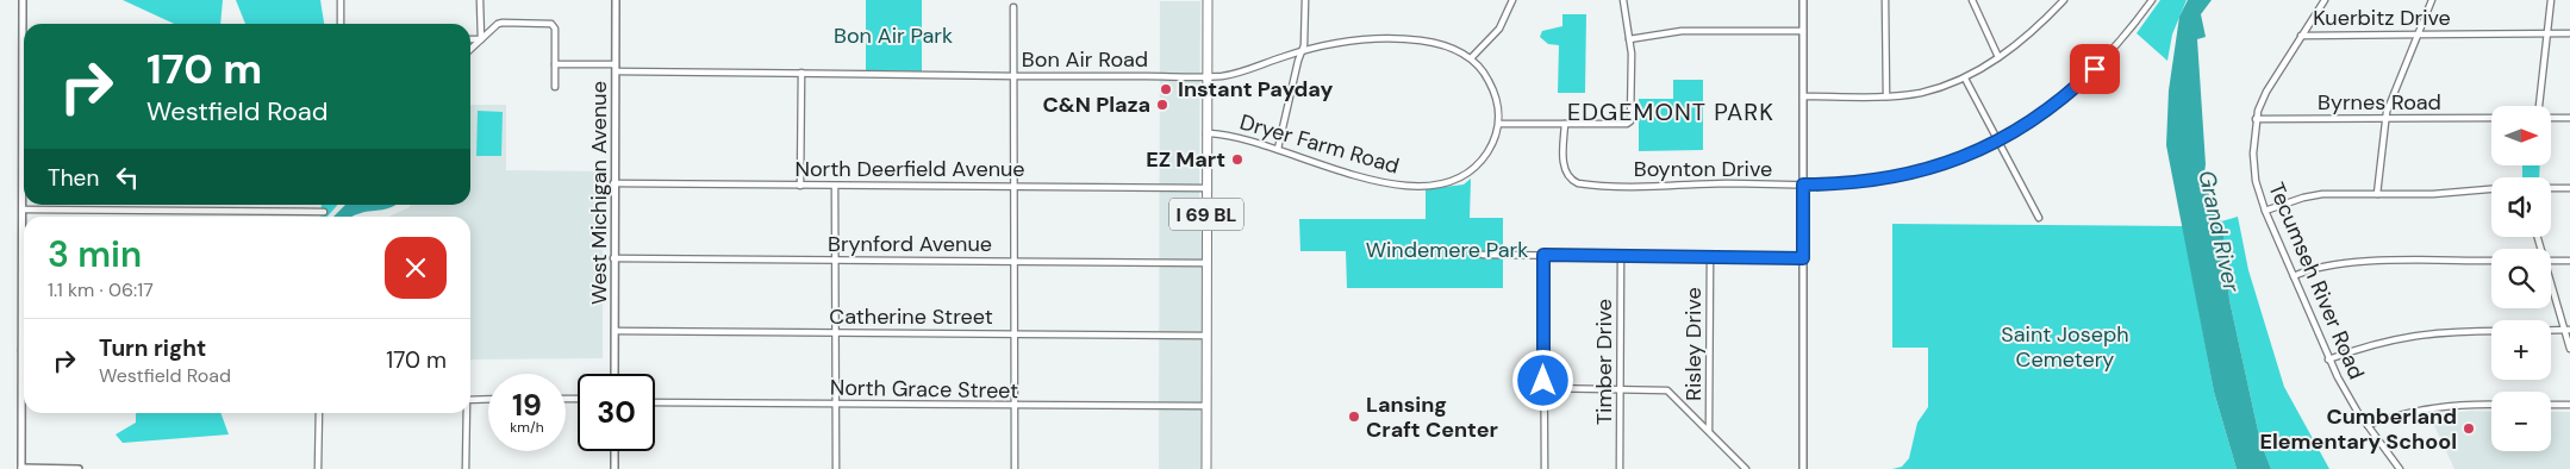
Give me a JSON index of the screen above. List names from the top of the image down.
{
  "streets": {
    "main road": ["I 69 BL"],
    "street": [
      "Kuerbitz Drive",
      "Bon Air Road",
      "Byrnes Road",
      "Dryer Farm Road",
      "North Deerfield Avenue",
      "Boynton Drive",
      "West Michigan Avenue",
      "Brynford Avenue",
      "Tecumseh River Road",
      "Catherine Street",
      "Risley Drive",
      "Timber Drive",
      "North Grace Street"
    ]
  },
  "crossings": [
    ["Kuerbitz Drive", "Tecumseh River Road"],
    ["Bon Air Road", "Dryer Farm Road"],
    ["Bon Air Road", "West Michigan Avenue"],
    ["Bon Air Road", "I 69 BL"],
    ["Byrnes Road", "Tecumseh River Road"],
    ["Dryer Farm Road", "I 69 BL"],
    ["North Deerfield Avenue", "West Michigan Avenue"],
    ["North Deerfield Avenue", "I 69 BL"],
    ["West Michigan Avenue", "Brynford Avenue"],
    ["West Michigan Avenue", "Catherine Street"],
    ["I 69 BL", "Brynford Avenue"],
    ["I 69 BL", "Catherine Street"],
    ["I 69 BL", "North Grace Street"]
  ],
  "districts": ["EDGEMONT PARK"],
  "water": ["Grand River"],
  "parks": ["Bon Air Park", "Windemere Park", "Saint Joseph Cemetery"],
  "places": [
    "Instant Payday",
    "C&N Plaza",
    "EZ Mart",
    "Lansing Craft Center",
    "Cumberland Elementary School"
  ],
  "north": "right",
  "page": {
    "turn": ["170 m", "Westfield Road"],
    "map_buttons": ["+", "−"],
    "then": "Then",
    "heading": ["3 min", "1.1 km · 06:17"],
    "list": [
      {
        "name": "Turn right",
        "note": "Westfield Road",
        "value": "170 m"
      }
    ],
    "speed": "19 km/h",
    "limit": "30"
  }
}
